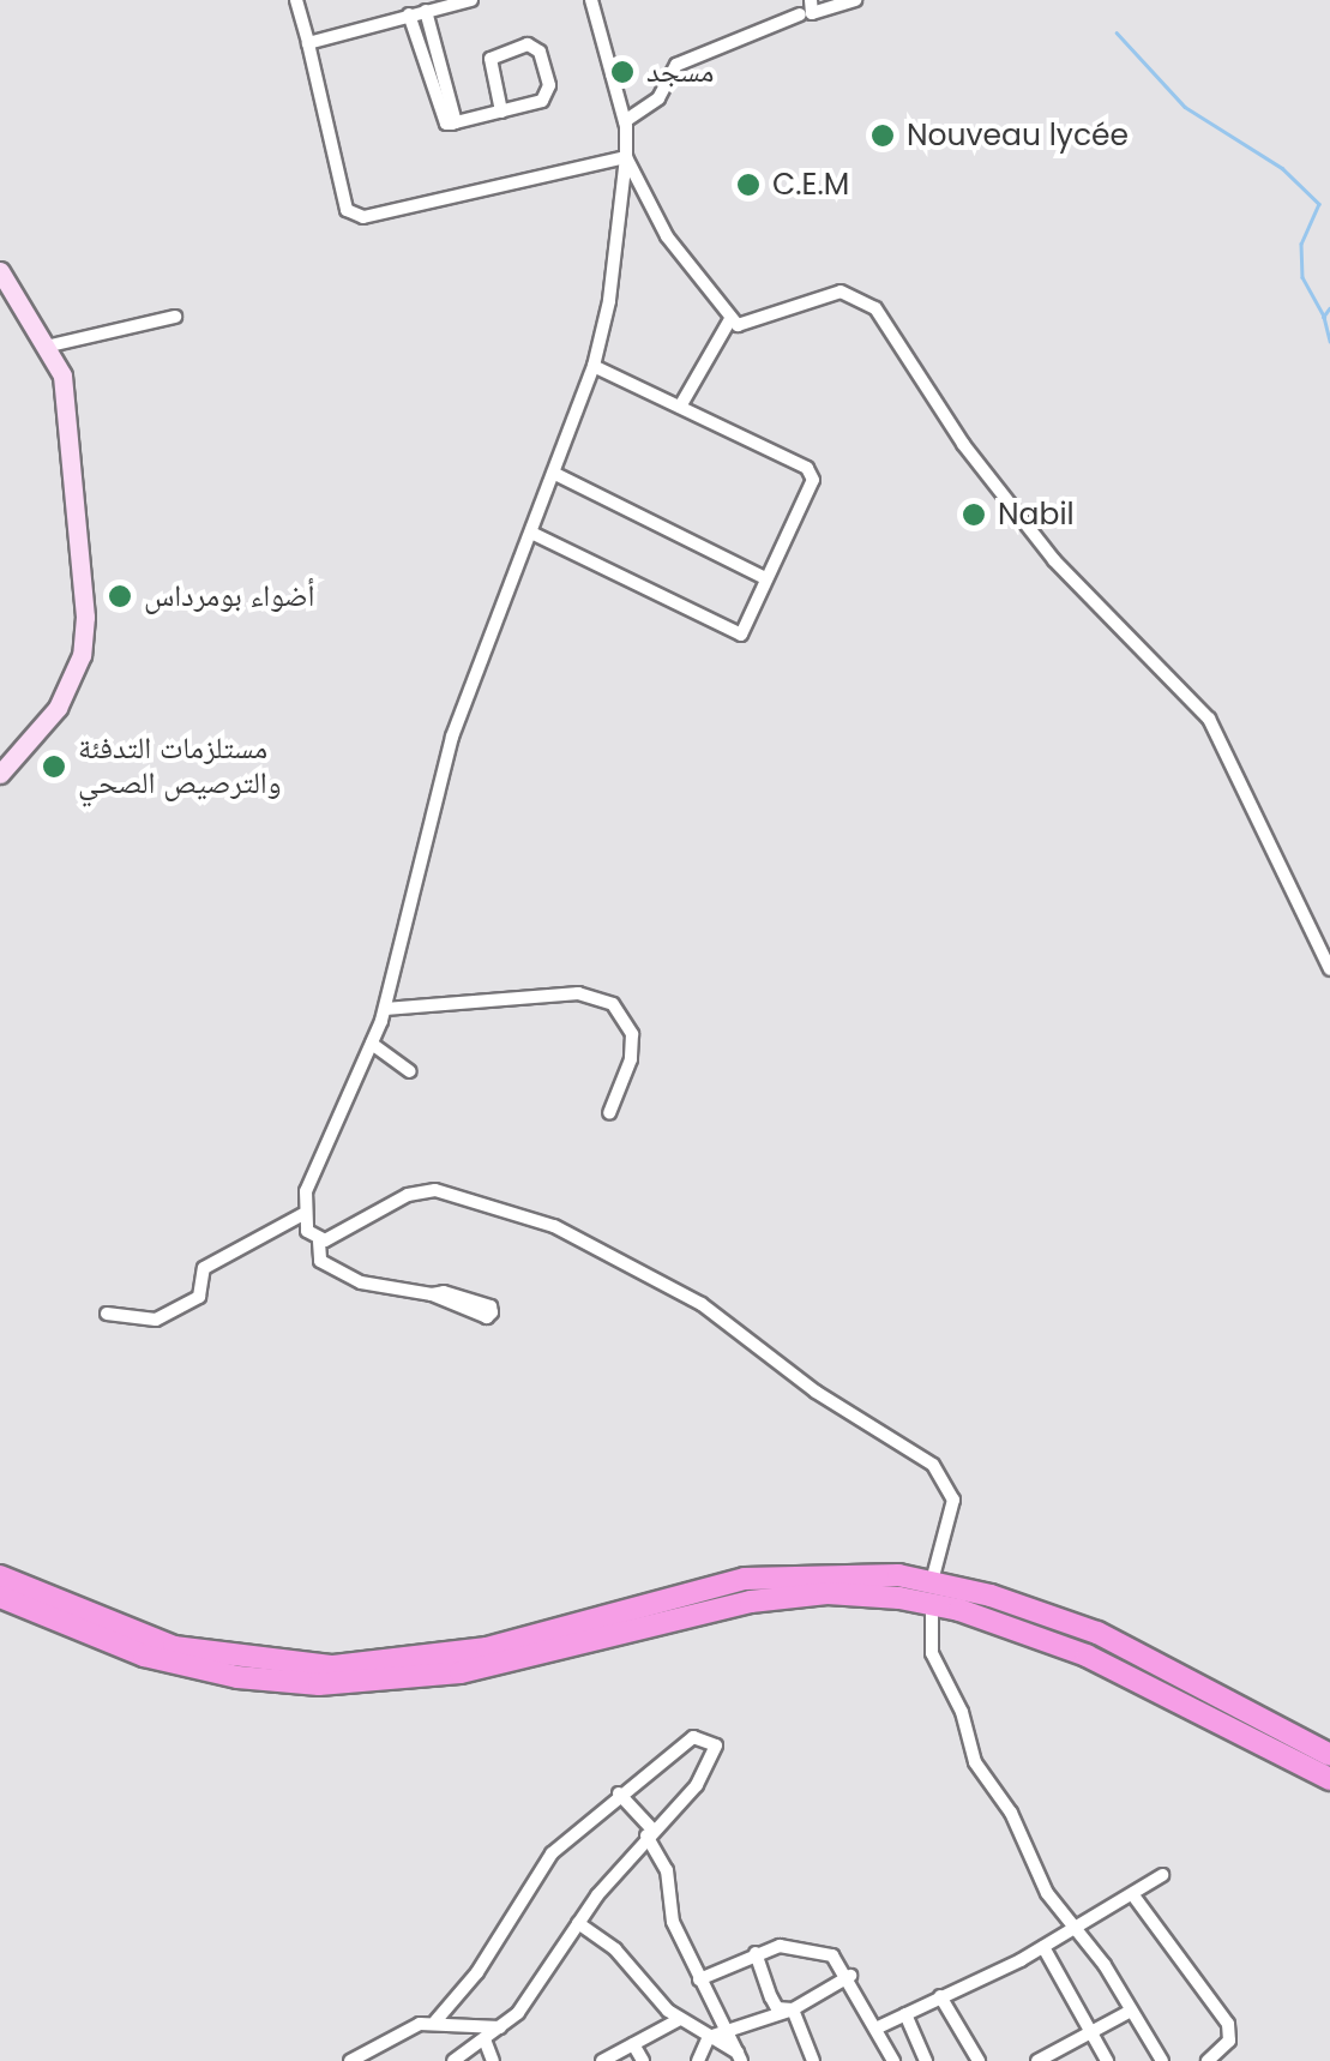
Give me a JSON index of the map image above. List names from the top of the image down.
{
  "places": [
    "مسجد",
    "Nouveau lycée",
    "C.E.M",
    "Nabil",
    "أضواء بومرداس",
    "مستلزمات التدفئة والترصيص الصحي"
  ]
}
